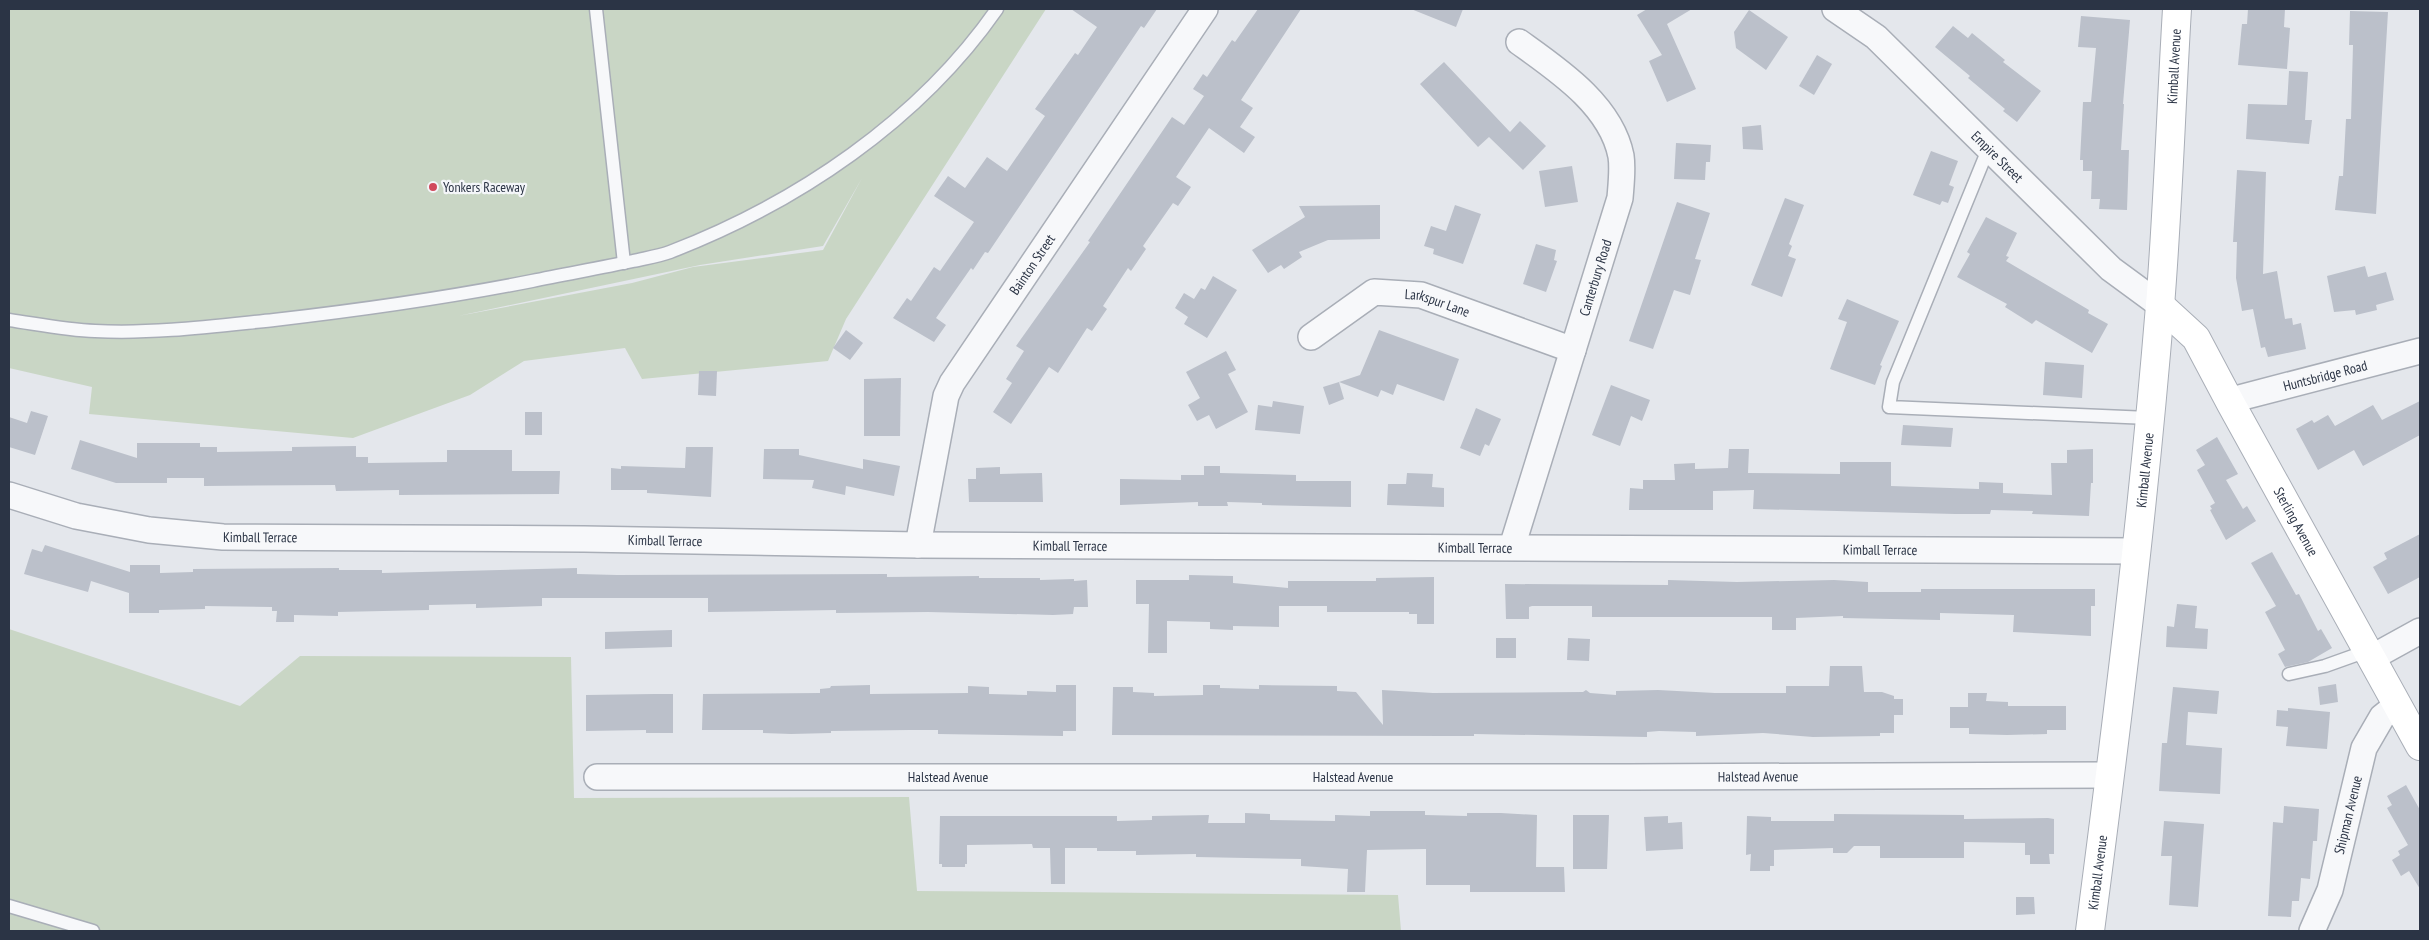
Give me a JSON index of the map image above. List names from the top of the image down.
{
  "streets": {
    "street": [
      "Kimball Avenue",
      "Empire Street",
      "Bainton Street",
      "Canterbury Road",
      "Larkspur Lane",
      "Huntsbridge Road",
      "Sterling Avenue",
      "Kimball Terrace",
      "Halstead Avenue",
      "Shipman Avenue"
    ]
  },
  "crossings": [
    ["Kimball Avenue", "Empire Street"],
    ["Kimball Avenue", "Sterling Avenue"],
    ["Kimball Avenue", "Kimball Terrace"],
    ["Kimball Avenue", "Halstead Avenue"],
    ["Empire Street", "Sterling Avenue"],
    ["Bainton Street", "Kimball Terrace"],
    ["Canterbury Road", "Larkspur Lane"],
    ["Canterbury Road", "Kimball Terrace"],
    ["Huntsbridge Road", "Sterling Avenue"],
    ["Sterling Avenue", "Shipman Avenue"]
  ],
  "places": ["Yonkers Raceway"]
}
